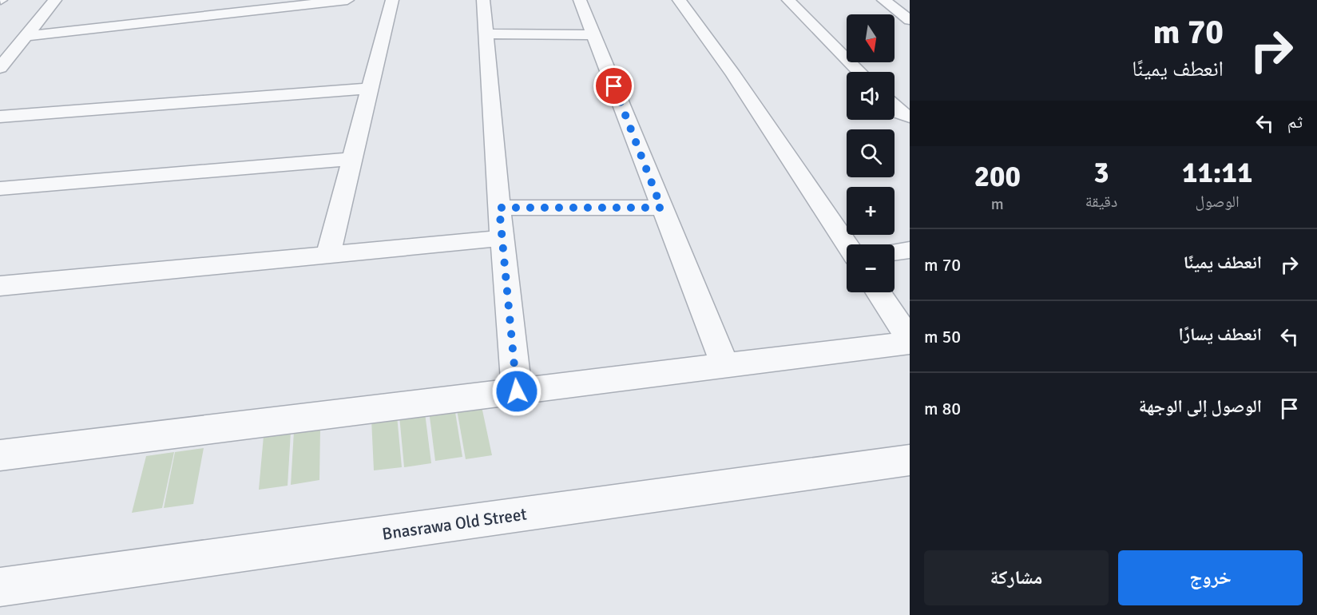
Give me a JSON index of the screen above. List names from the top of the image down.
{
  "streets": {
    "street": ["Bnasrawa Old Street"]
  },
  "north": "bottom",
  "page": {
    "turn": ["70 m", "انعطف يمينًا"],
    "map_buttons": ["+", "−"],
    "then": "ثم",
    "eta": [
      "11:11",
      "الوصول",
      "3",
      "دقيقة",
      "200",
      "m"
    ],
    "list": [
      {
        "name": "انعطف يمينًا",
        "value": "70 m"
      },
      {
        "name": "انعطف يسارًا",
        "value": "50 m"
      },
      {
        "name": "الوصول إلى الوجهة",
        "value": "80 m"
      }
    ],
    "buttons": ["خروج", "مشاركة"]
  }
}
